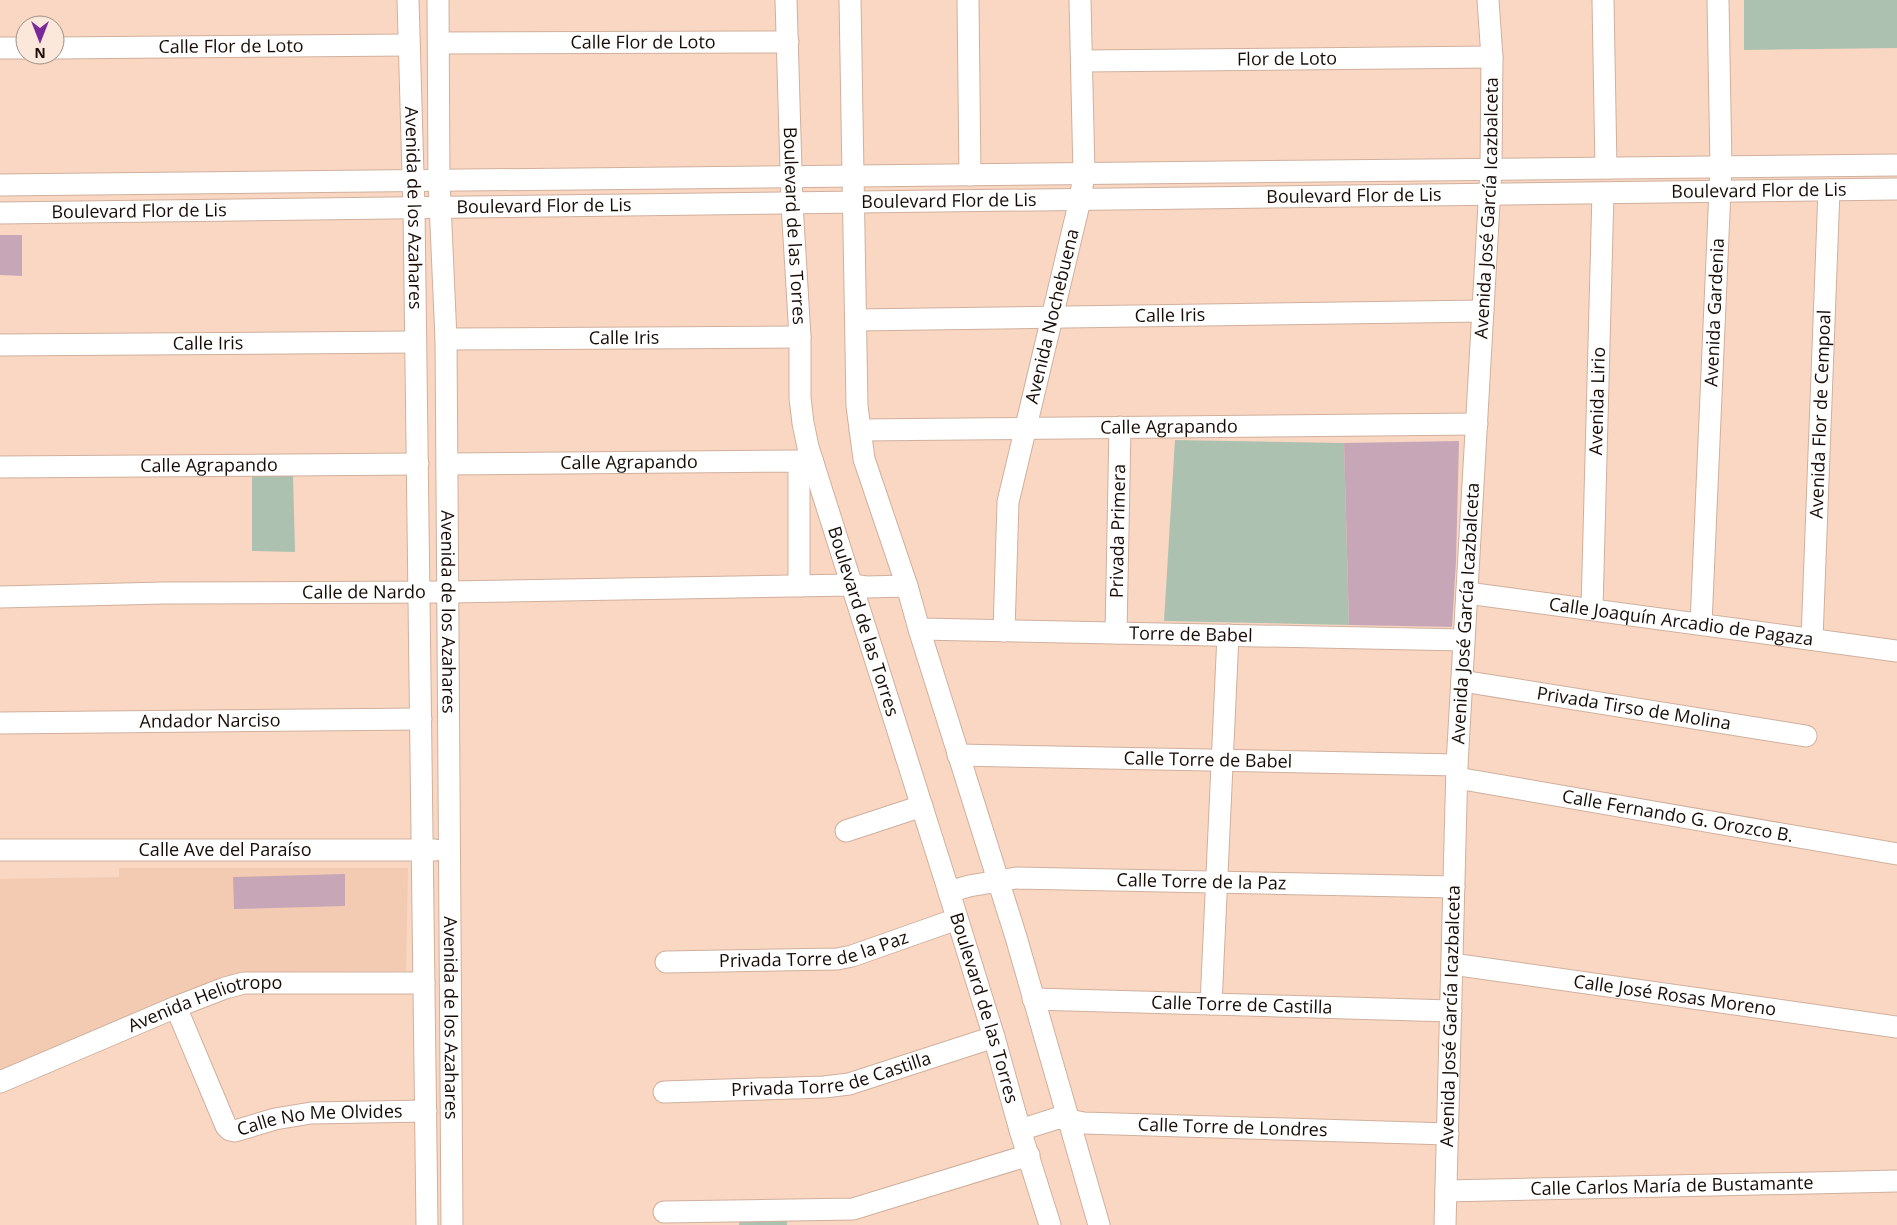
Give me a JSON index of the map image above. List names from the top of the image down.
{
  "streets": {
    "street": [
      "Calle Flor de Loto",
      "Flor de Loto",
      "Boulevard Flor de Lis",
      "Avenida de los Azahares",
      "Avenida José García Icazbalceta",
      "Boulevard de las Torres",
      "Avenida Gardenia",
      "Calle Iris",
      "Avenida Nochebuena",
      "Avenida Lirio",
      "Avenida Flor de Cempoal",
      "Calle Agrapando",
      "Privada Primera",
      "Calle de Nardo",
      "Calle Joaquín Arcadio de Pagaza",
      "Torre de Babel",
      "Privada Tirso de Molina",
      "Andador Narciso",
      "Calle Torre de Babel",
      "Calle Fernando G. Orozco B.",
      "Calle Ave del Paraíso",
      "Calle Torre de la Paz",
      "Privada Torre de la Paz",
      "Calle José Rosas Moreno",
      "Calle Torre de Castilla",
      "Avenida Heliotropo",
      "Privada Torre de Castilla",
      "Calle No Me Olvides",
      "Calle Torre de Londres",
      "Calle Carlos María de Bustamante"
    ]
  },
  "crossings": [
    ["Calle Flor de Loto", "Avenida de los Azahares"],
    ["Calle Flor de Loto", "Boulevard de las Torres"],
    ["Flor de Loto", "Avenida José García Icazbalceta"],
    ["Flor de Loto", "Avenida Nochebuena"],
    ["Boulevard Flor de Lis", "Avenida de los Azahares"],
    ["Boulevard Flor de Lis", "Avenida José García Icazbalceta"],
    ["Boulevard Flor de Lis", "Boulevard de las Torres"],
    ["Boulevard Flor de Lis", "Avenida Gardenia"],
    ["Boulevard Flor de Lis", "Avenida Nochebuena"],
    ["Boulevard Flor de Lis", "Avenida Lirio"],
    ["Boulevard Flor de Lis", "Avenida Flor de Cempoal"],
    ["Avenida de los Azahares", "Calle Iris"],
    ["Avenida de los Azahares", "Calle Agrapando"],
    ["Avenida de los Azahares", "Calle de Nardo"],
    ["Avenida de los Azahares", "Andador Narciso"],
    ["Avenida de los Azahares", "Calle Ave del Paraíso"],
    ["Avenida de los Azahares", "Avenida Heliotropo"],
    ["Avenida de los Azahares", "Calle No Me Olvides"],
    ["Avenida José García Icazbalceta", "Calle Iris"],
    ["Avenida José García Icazbalceta", "Calle Agrapando"],
    ["Avenida José García Icazbalceta", "Calle Joaquín Arcadio de Pagaza"],
    ["Avenida José García Icazbalceta", "Torre de Babel"],
    ["Avenida José García Icazbalceta", "Privada Tirso de Molina"],
    ["Avenida José García Icazbalceta", "Calle Torre de Babel"],
    ["Avenida José García Icazbalceta", "Calle Fernando G. Orozco B."],
    ["Avenida José García Icazbalceta", "Calle Torre de la Paz"],
    ["Avenida José García Icazbalceta", "Calle José Rosas Moreno"],
    ["Avenida José García Icazbalceta", "Calle Torre de Castilla"],
    ["Avenida José García Icazbalceta", "Calle Torre de Londres"],
    ["Avenida José García Icazbalceta", "Calle Carlos María de Bustamante"],
    ["Boulevard de las Torres", "Calle Iris"],
    ["Boulevard de las Torres", "Calle Agrapando"],
    ["Boulevard de las Torres", "Calle de Nardo"],
    ["Boulevard de las Torres", "Calle Torre de la Paz"],
    ["Boulevard de las Torres", "Privada Torre de la Paz"],
    ["Boulevard de las Torres", "Privada Torre de Castilla"],
    ["Boulevard de las Torres", "Calle Torre de Londres"],
    ["Avenida Gardenia", "Calle Joaquín Arcadio de Pagaza"],
    ["Calle Iris", "Avenida Nochebuena"],
    ["Avenida Nochebuena", "Calle Agrapando"],
    ["Avenida Nochebuena", "Torre de Babel"],
    ["Avenida Lirio", "Calle Joaquín Arcadio de Pagaza"],
    ["Avenida Flor de Cempoal", "Calle Joaquín Arcadio de Pagaza"],
    ["Calle Agrapando", "Privada Primera"],
    ["Privada Primera", "Torre de Babel"],
    ["Calle Torre de Babel", "Calle Fernando G. Orozco B."],
    ["Avenida Heliotropo", "Calle No Me Olvides"]
  ],
  "north": "bottom"
}
